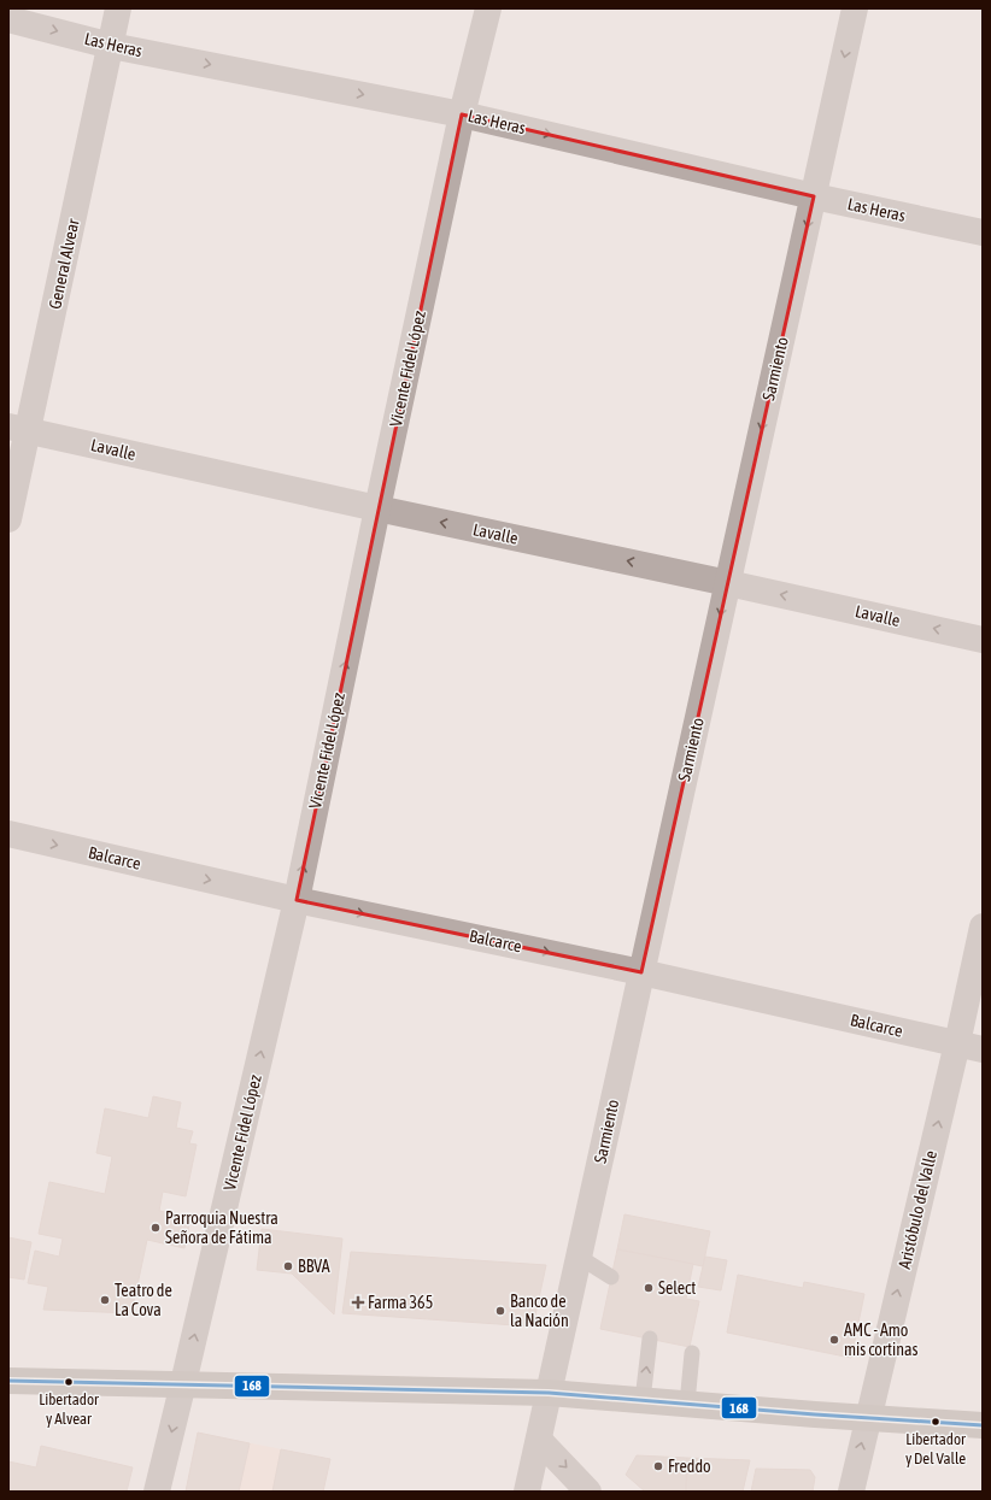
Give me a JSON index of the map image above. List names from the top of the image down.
{
  "streets": {
    "street": [
      "Las Heras",
      "General Alvear",
      "Vicente Fidel López",
      "Sarmiento",
      "Lavalle",
      "Balcarce",
      "Aristóbulo del Valle"
    ]
  },
  "crossings": [
    ["Las Heras", "General Alvear"],
    ["Las Heras", "Vicente Fidel López"],
    ["Las Heras", "Sarmiento"],
    ["General Alvear", "Lavalle"],
    ["Vicente Fidel López", "Lavalle"],
    ["Vicente Fidel López", "Balcarce"],
    ["Sarmiento", "Lavalle"],
    ["Sarmiento", "Balcarce"],
    ["Balcarce", "Aristóbulo del Valle"]
  ],
  "one_way": [
    "Las Heras",
    "Sarmiento",
    "Lavalle",
    "Balcarce",
    "Aristóbulo del Valle"
  ],
  "places": {
    "other": [
      "Parroquia Nuestra Señora de Fátima",
      "BBVA",
      "Select",
      "Teatro de La Cova",
      "Banco de la Nación",
      "AMC - Amo mis cortinas",
      "Libertador y Alvear",
      "Libertador y Del Valle",
      "Freddo"
    ],
    "health": ["Farma 365"]
  },
  "lines": ["transit line 168"]
}
